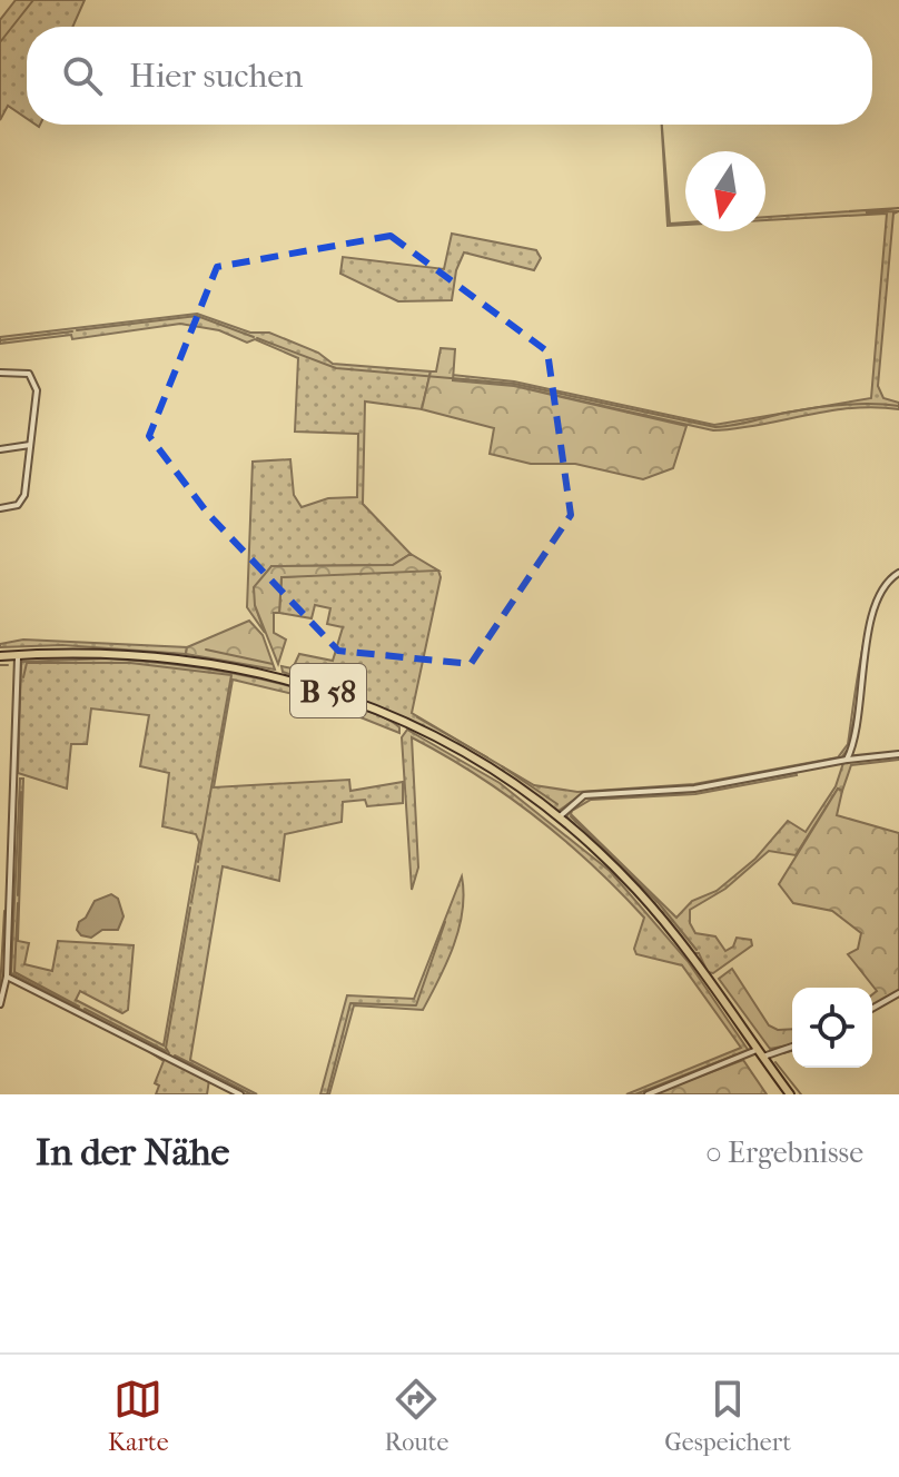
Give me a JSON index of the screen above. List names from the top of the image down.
{
  "streets": {
    "main road": ["B 58"]
  },
  "north": "bottom",
  "page": {
    "search": "Hier suchen",
    "heading": ["In der Nähe", "0 Ergebnisse"],
    "nav": ["Karte", "Route", "Gespeichert"]
  }
}
